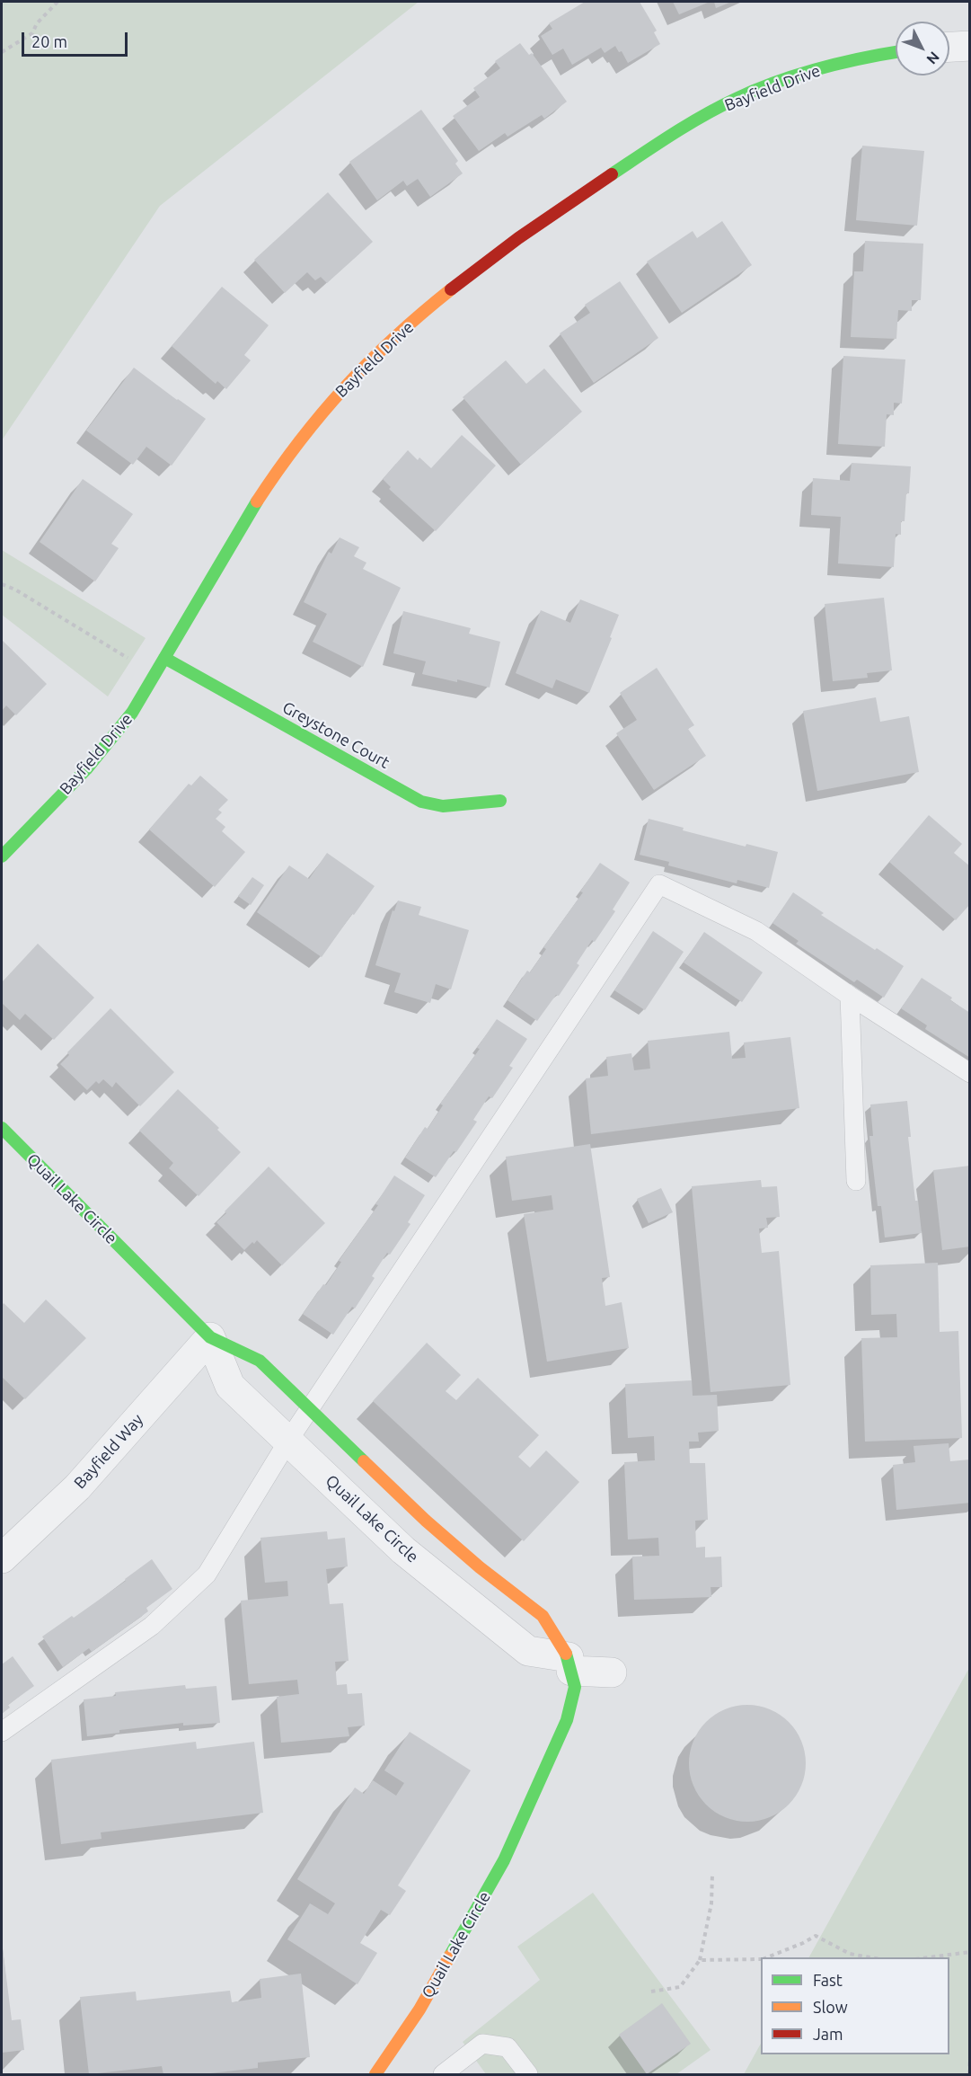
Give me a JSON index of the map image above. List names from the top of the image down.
{
  "streets": {
    "street": [
      "Bayfield Drive",
      "Greystone Court",
      "Quail Lake Circle",
      "Bayfield Way"
    ]
  },
  "crossings": [
    ["Bayfield Drive", "Greystone Court"],
    ["Quail Lake Circle", "Bayfield Way"]
  ],
  "legend": ["Fast", "Slow", "Jam"],
  "scale_bar": "20 m",
  "north": "bottom right"
}
